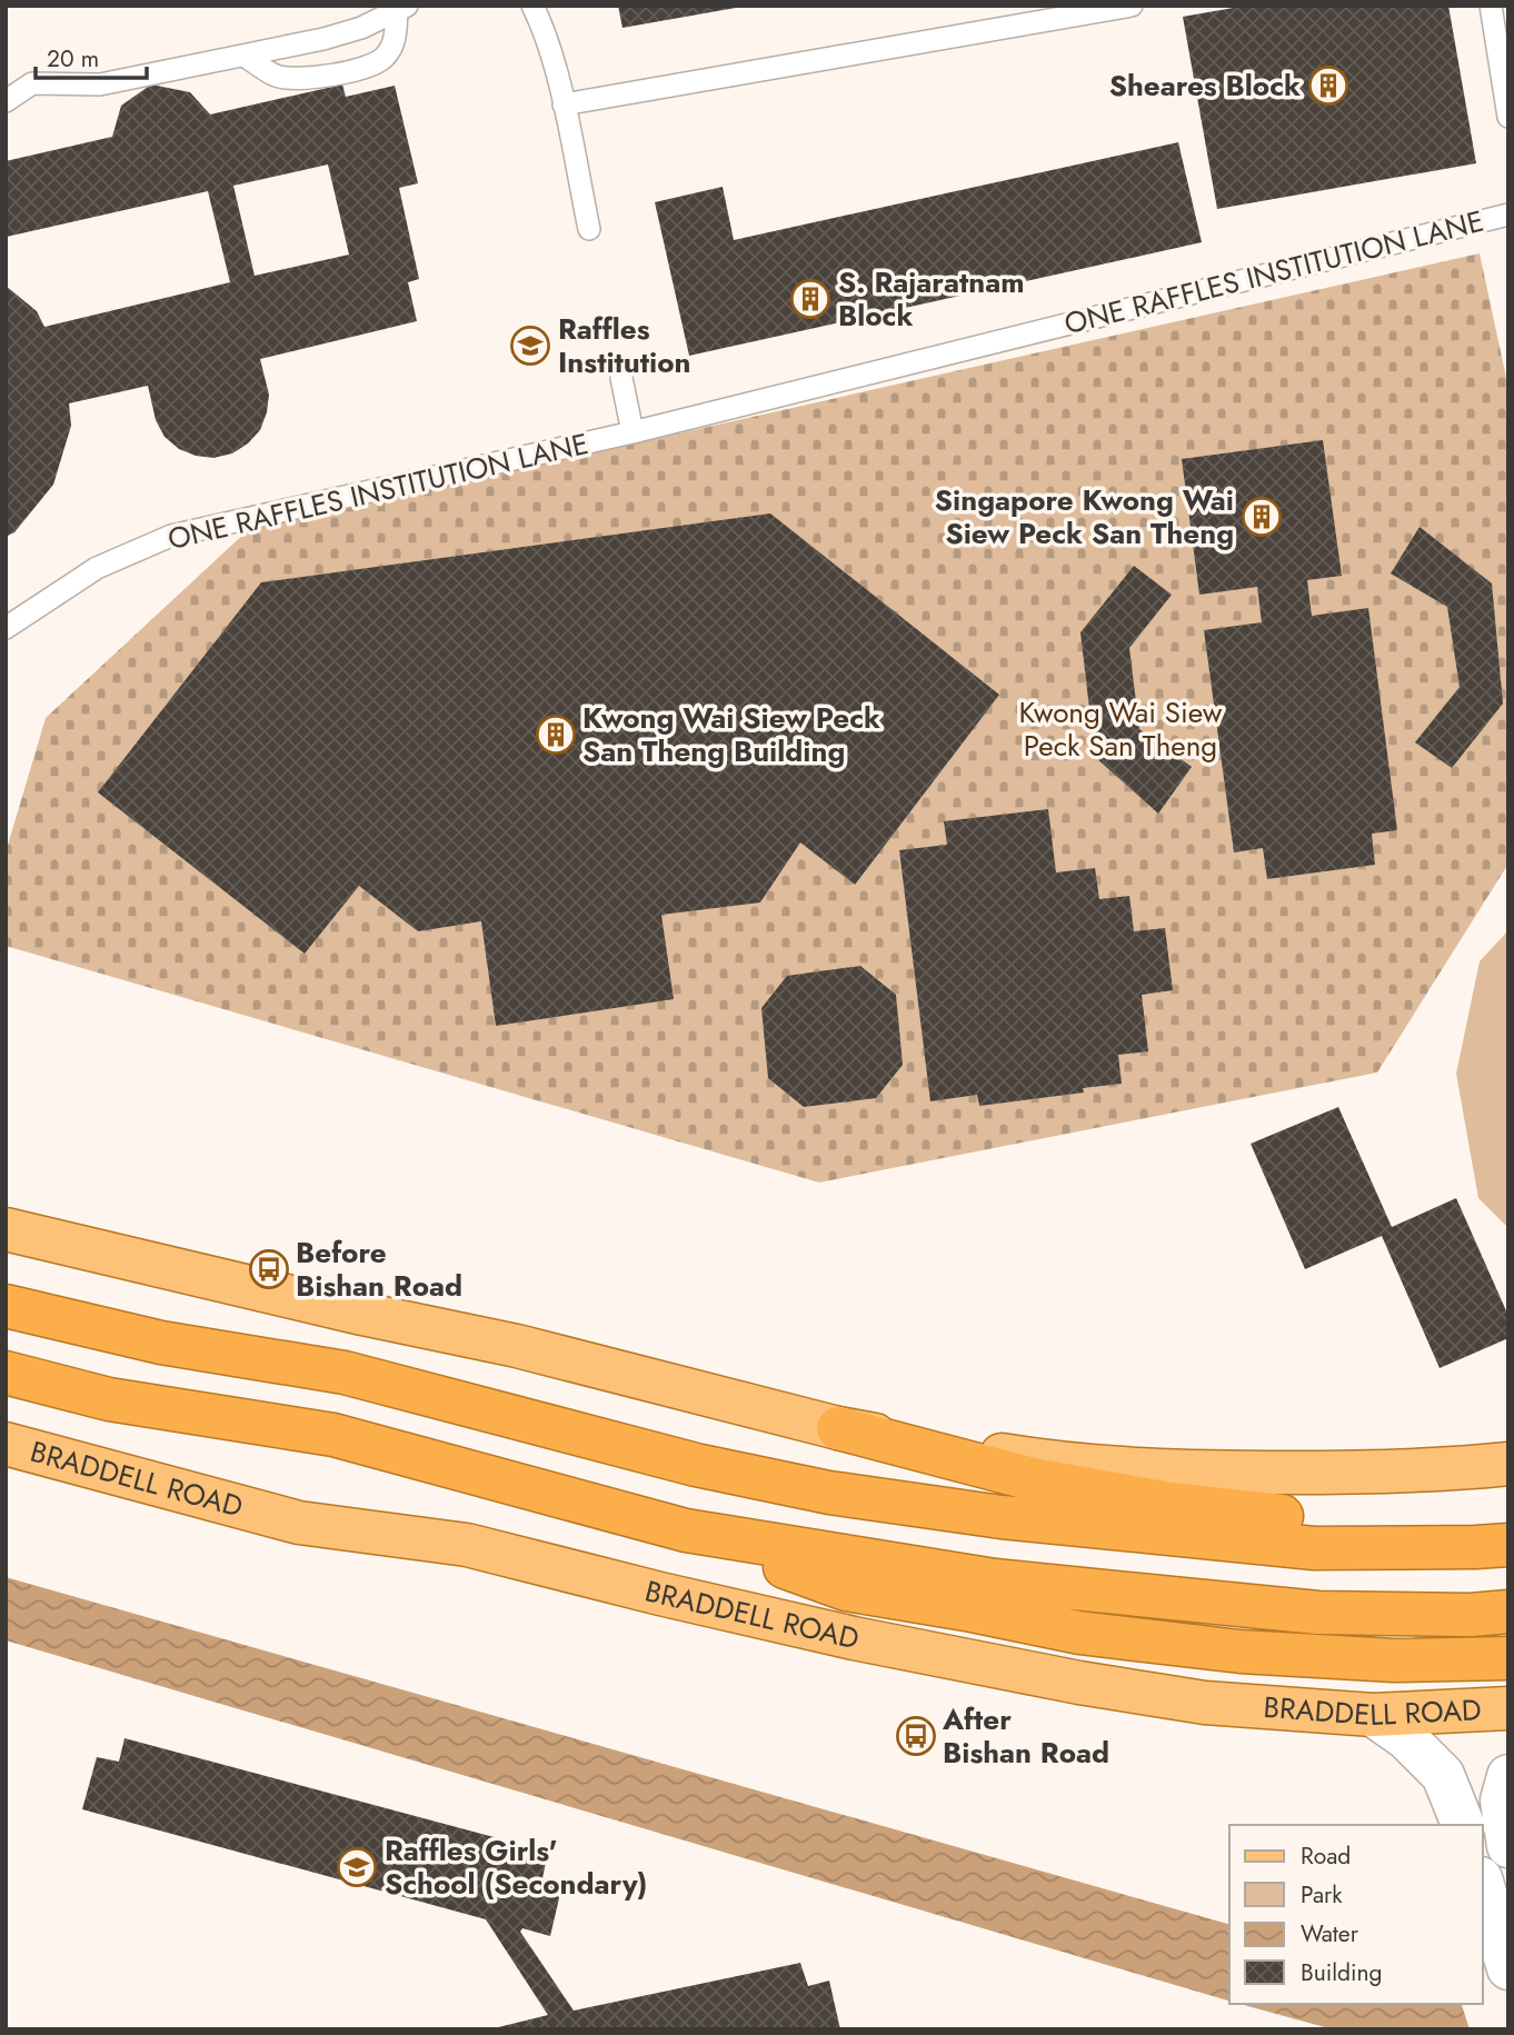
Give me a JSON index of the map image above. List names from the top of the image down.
{
  "streets": {
    "main road": ["BRADDELL ROAD"],
    "lane": ["ONE RAFFLES INSTITUTION LANE"]
  },
  "parks": ["Kwong Wai Siew Peck San Theng"],
  "places": {
    "building": [
      "Sheares Block",
      "S. Rajaratnam Block",
      "Singapore Kwong Wai Siew Peck San Theng",
      "Kwong Wai Siew Peck San Theng Building"
    ],
    "school or university": ["Raffles Institution", "Raffles Girls' School (Secondary)"],
    "bus stop": ["Before Bishan Road", "After Bishan Road"]
  },
  "legend": [
    "Road",
    "Park",
    "Water",
    "Building"
  ],
  "scale_bar": "20 m"
}
